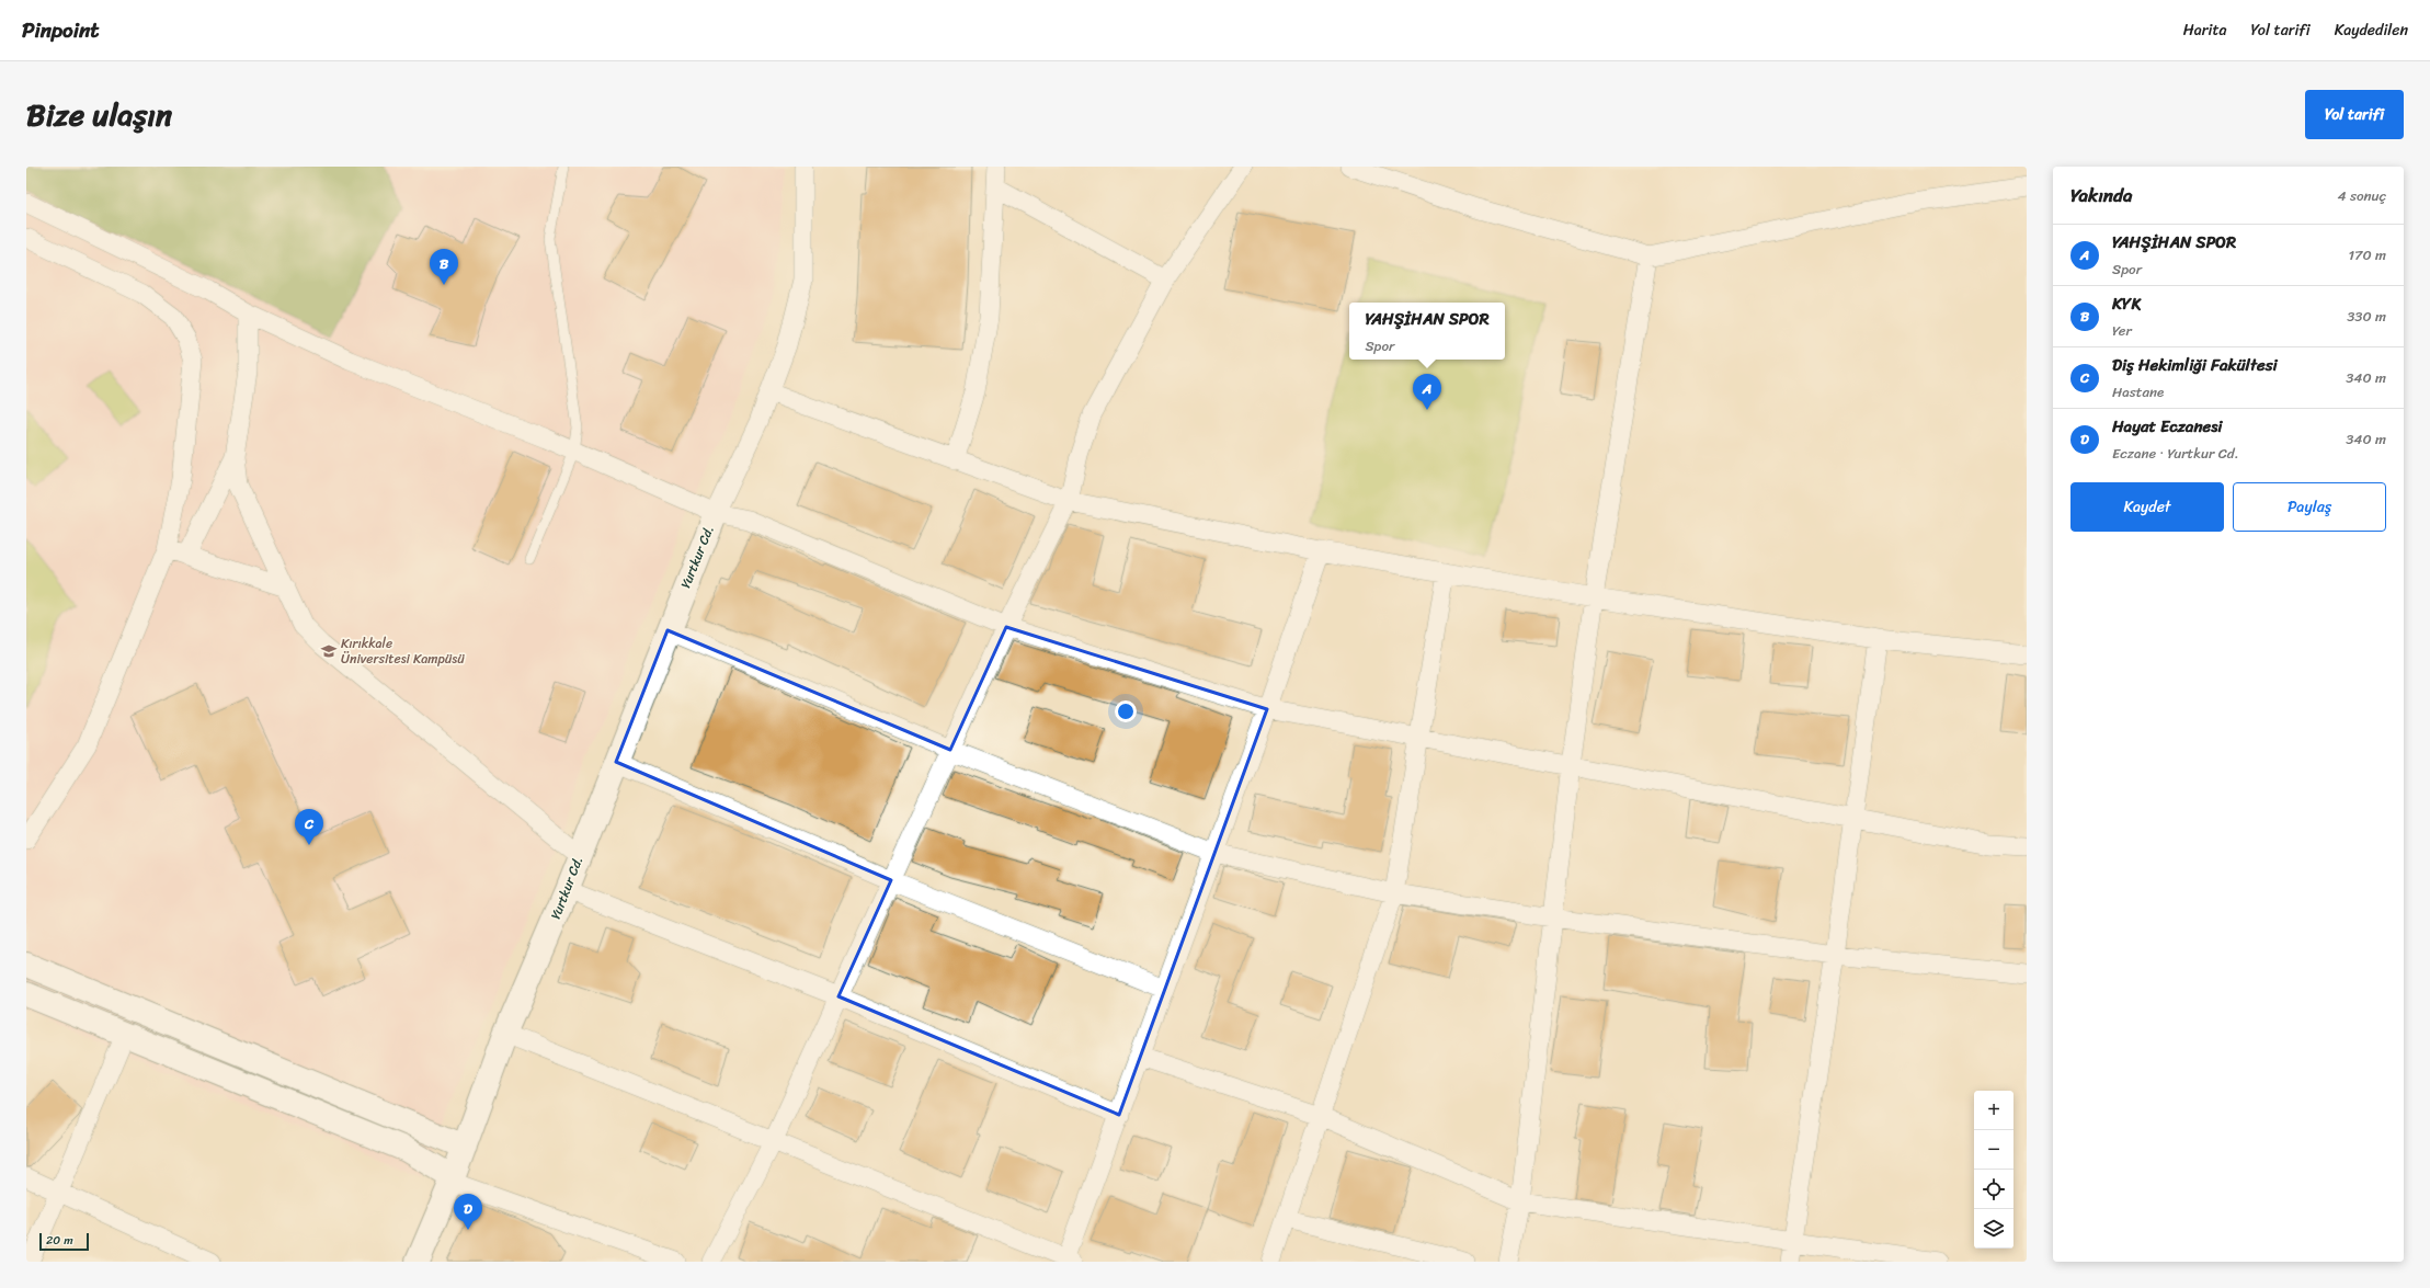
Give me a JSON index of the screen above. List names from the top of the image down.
{
  "streets": {
    "street": ["Yurtkur Cd."]
  },
  "places": {
    "school or university": ["Kırıkkale Üniversitesi Kampüsü"]
  },
  "scale_bar": "20 m",
  "page": {
    "header": "Pinpoint",
    "nav": ["Harita", "Yol tarifi", "Kaydedilen"],
    "title": "Bize ulaşın",
    "buttons": [
      "Yol tarifi",
      ["Kaydet", "Paylaş"]
    ],
    "heading": ["Yakında", "4 sonuç"],
    "list": [
      {
        "mark": "A",
        "name": "YAHŞİHAN SPOR",
        "note": "Spor",
        "value": "170 m"
      },
      {
        "mark": "B",
        "name": "KYK",
        "note": "Yer",
        "value": "330 m"
      },
      {
        "mark": "C",
        "name": "Diş Hekimliği Fakültesi",
        "note": "Hastane",
        "value": "340 m"
      },
      {
        "mark": "D",
        "name": "Hayat Eczanesi",
        "note": "Eczane · Yurtkur Cd.",
        "value": "340 m"
      }
    ],
    "pins": [
      "B",
      "A",
      "C",
      "D"
    ],
    "popup": ["YAHŞİHAN SPOR", "Spor"],
    "map_buttons": ["+", "−"],
    "scale": "20 m"
  }
}
